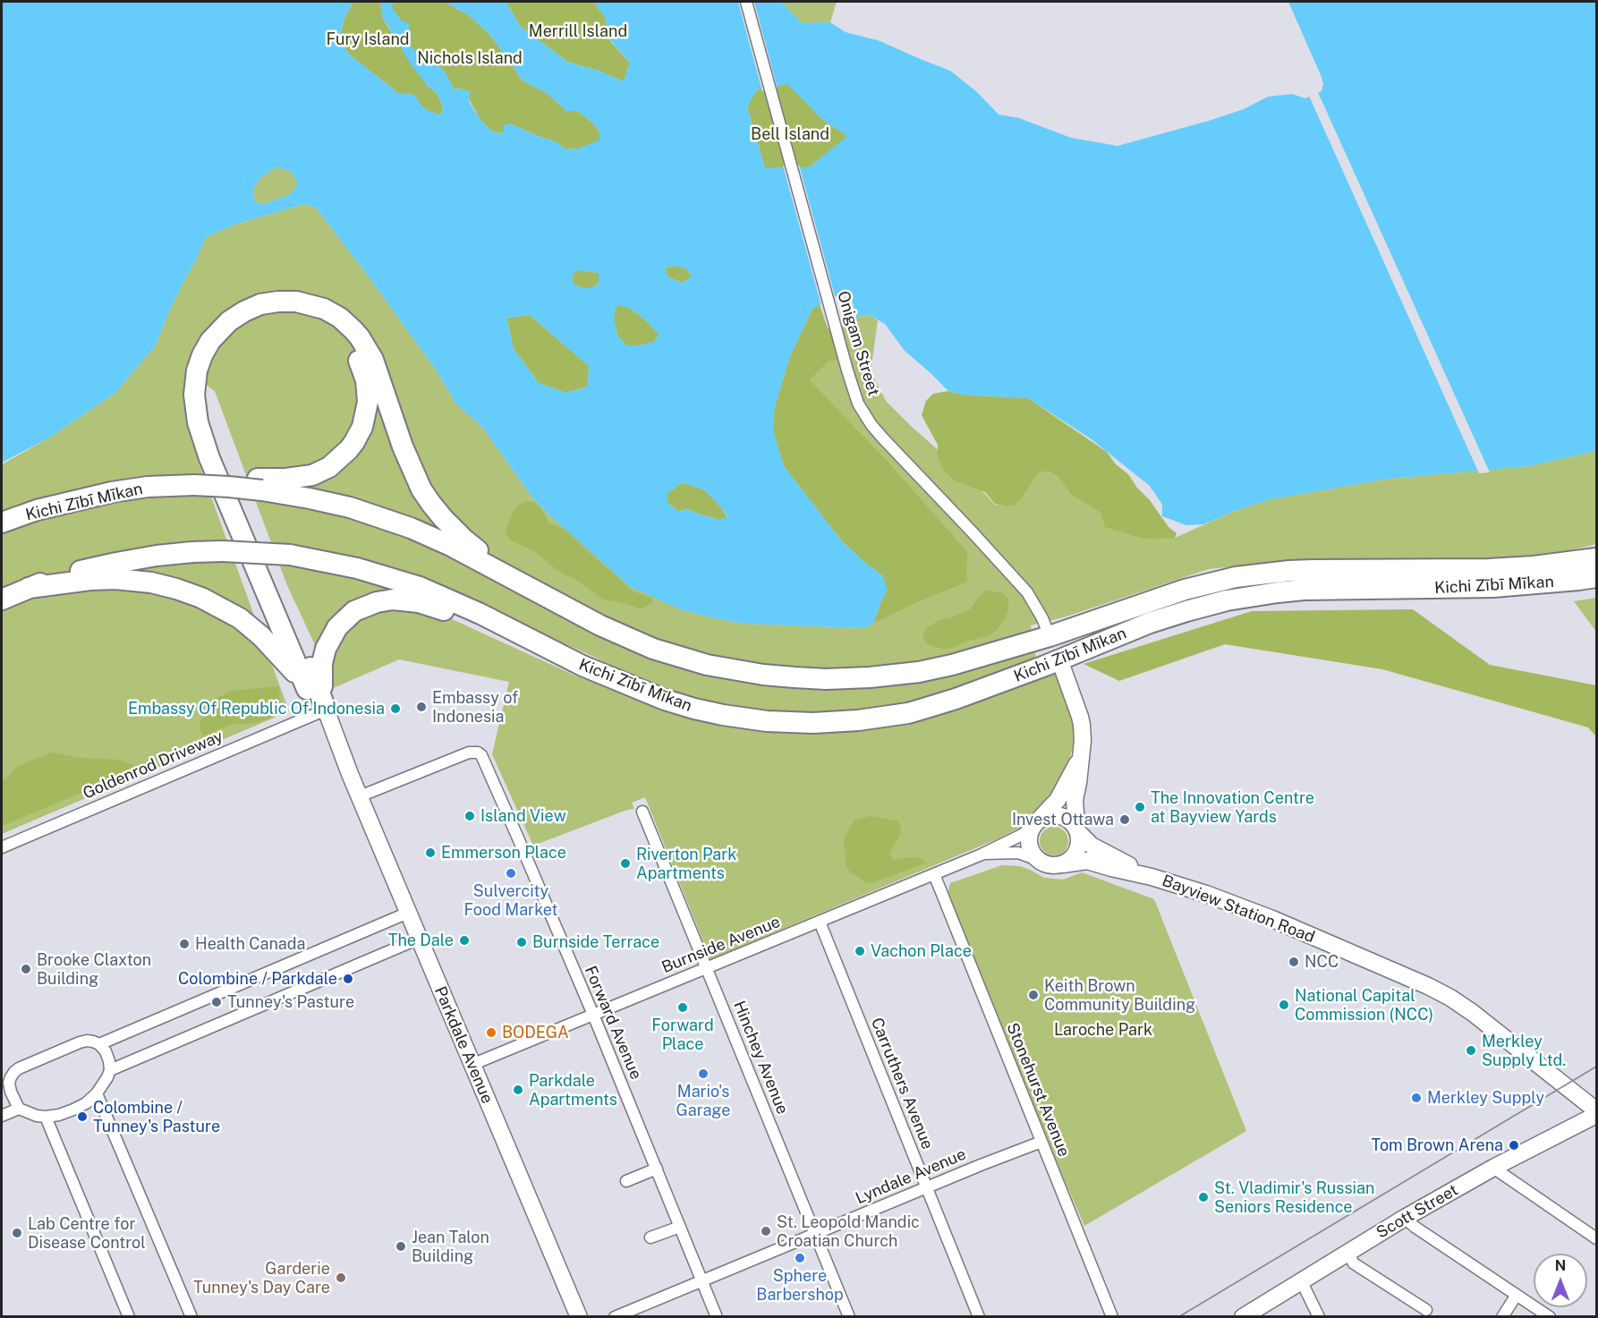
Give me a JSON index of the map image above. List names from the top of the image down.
{
  "streets": {
    "highway": ["Kichi Zībī Mīkan"],
    "main road": ["Bayview Station Road", "Parkdale Avenue", "Scott Street"],
    "street": [
      "Onigam Street",
      "Goldenrod Driveway",
      "Burnside Avenue",
      "Forward Avenue",
      "Hinchey Avenue",
      "Carruthers Avenue",
      "Stonehurst Avenue",
      "Lyndale Avenue"
    ]
  },
  "crossings": [
    ["Onigam Street", "Kichi Zībī Mīkan"],
    ["Goldenrod Driveway", "Parkdale Avenue"],
    ["Bayview Station Road", "Burnside Avenue"],
    ["Burnside Avenue", "Forward Avenue"],
    ["Burnside Avenue", "Parkdale Avenue"],
    ["Burnside Avenue", "Hinchey Avenue"],
    ["Burnside Avenue", "Carruthers Avenue"],
    ["Burnside Avenue", "Stonehurst Avenue"],
    ["Forward Avenue", "Parkdale Avenue"],
    ["Forward Avenue", "Lyndale Avenue"],
    ["Hinchey Avenue", "Lyndale Avenue"],
    ["Carruthers Avenue", "Lyndale Avenue"],
    ["Stonehurst Avenue", "Lyndale Avenue"]
  ],
  "parks": [
    "Merrill Island",
    "Fury Island",
    "Nichols Island",
    "Bell Island",
    "Laroche Park"
  ],
  "places": [
    "Embassy of Indonesia",
    "Embassy Of Republic Of Indonesia",
    "The Innovation Centre at Bayview Yards",
    "Island View",
    "Invest Ottawa",
    "Emmerson Place",
    "Riverton Park Apartments",
    "Sulvercity Food Market",
    "The Dale",
    "Burnside Terrace",
    "Health Canada",
    "Vachon Place",
    "NCC",
    "Brooke Claxton Building",
    "Colombine / Parkdale",
    "Keith Brown Community Building",
    "Tunney's Pasture",
    "National Capital Commission (NCC)",
    "Forward Place",
    "BODEGA",
    "Merkley Supply Ltd.",
    "Mario's Garage",
    "Parkdale Apartments",
    "Merkley Supply",
    "Colombine / Tunney's Pasture",
    "Tom Brown Arena",
    "St. Vladimir's Russian Seniors Residence",
    "St. Leopold Mandic Croatian Church",
    "Lab Centre for Disease Control",
    "Jean Talon Building",
    "Sphere Barbershop",
    "Garderie Tunney's Day Care"
  ],
  "north": "top"
}
